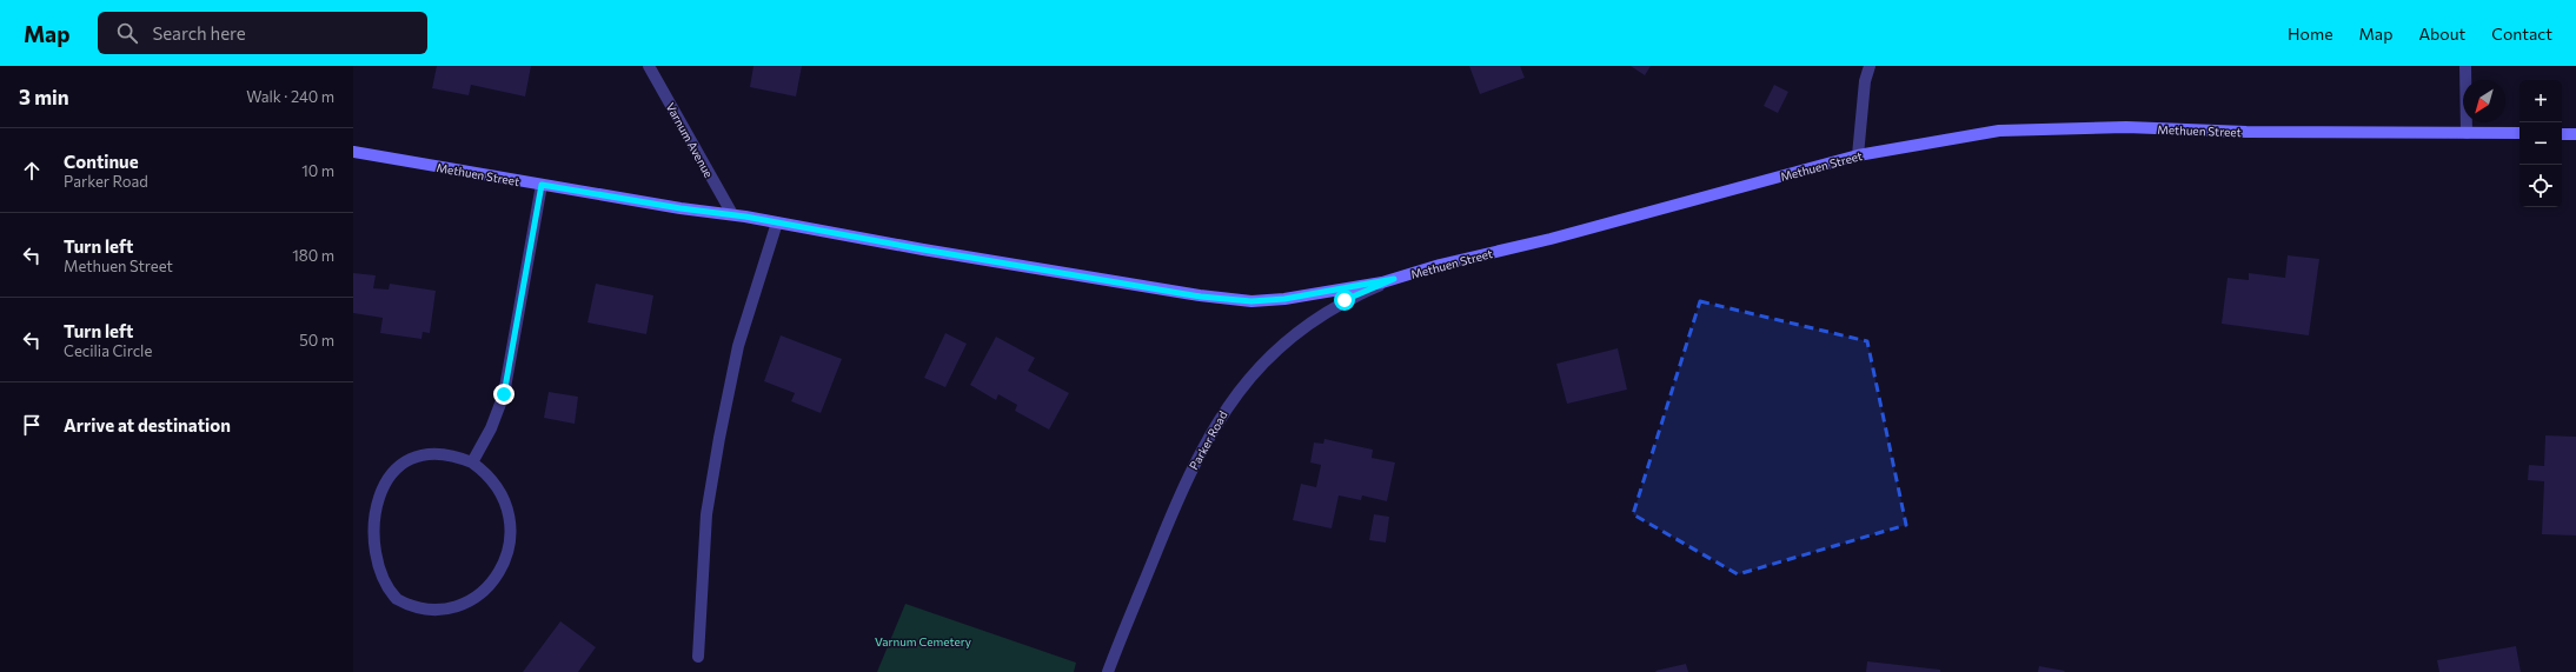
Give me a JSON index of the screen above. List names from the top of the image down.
{
  "streets": {
    "street": ["Methuen Street", "Varnum Avenue", "Parker Road"]
  },
  "crossings": [
    ["Methuen Street", "Varnum Avenue"],
    ["Methuen Street", "Parker Road"]
  ],
  "parks": ["Varnum Cemetery"],
  "north": "bottom left",
  "page": {
    "header": "Map",
    "search": "Search here",
    "nav": [
      "Home",
      "Map",
      "About",
      "Contact"
    ],
    "heading": ["3 min", "Walk · 240 m"],
    "map_buttons": ["+", "−"],
    "list": [
      ["Continue", "Parker Road", "10 m"],
      ["Turn left", "Methuen Street", "180 m"],
      ["Turn left", "Cecilia Circle", "50 m"],
      "Arrive at destination"
    ]
  }
}
